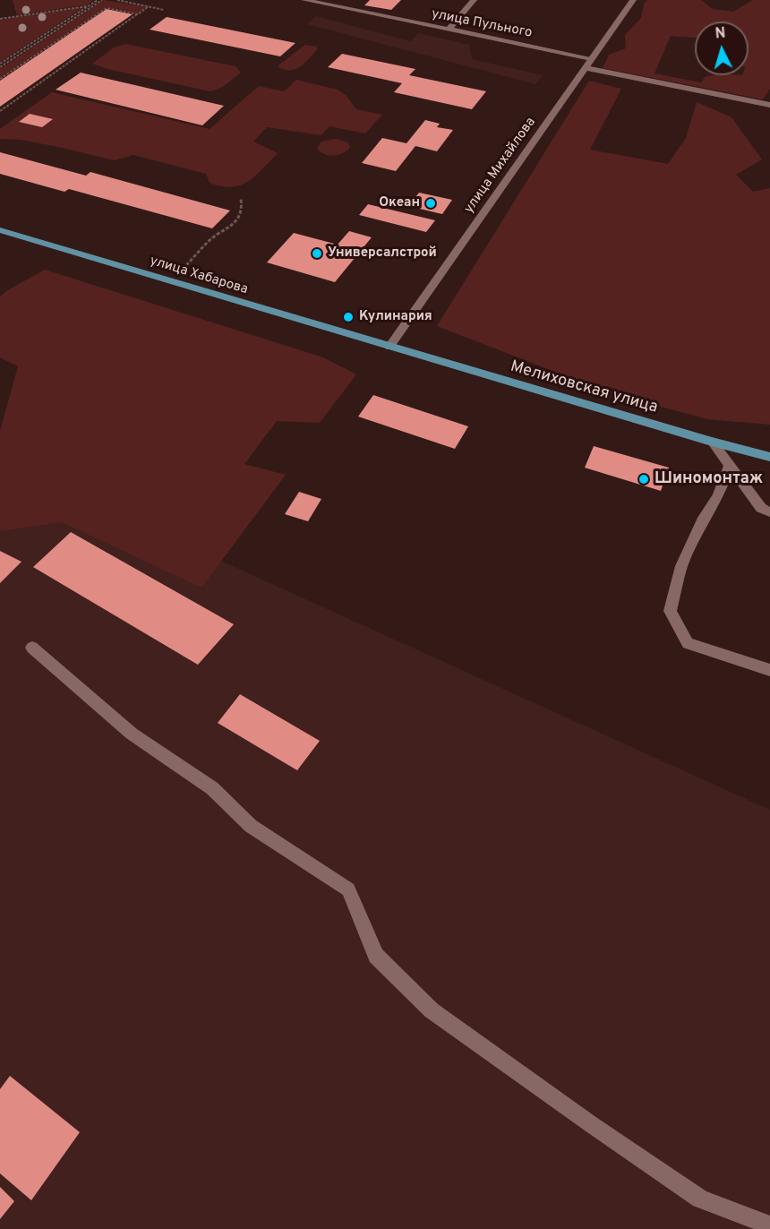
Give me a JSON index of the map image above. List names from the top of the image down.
{
  "streets": {
    "main road": ["улица Хабарова", "Мелиховская улица"],
    "street": ["улица Пульного", "улица Михайлова"]
  },
  "crossings": [
    ["улица Пульного", "улица Михайлова"],
    ["улица Михайлова", "улица Хабарова"],
    ["улица Михайлова", "Мелиховская улица"],
    ["улица Хабарова", "Мелиховская улица"]
  ],
  "places": [
    "Океан",
    "Универсалстрой",
    "Кулинария",
    "Шиномонтаж"
  ],
  "north": "top"
}
